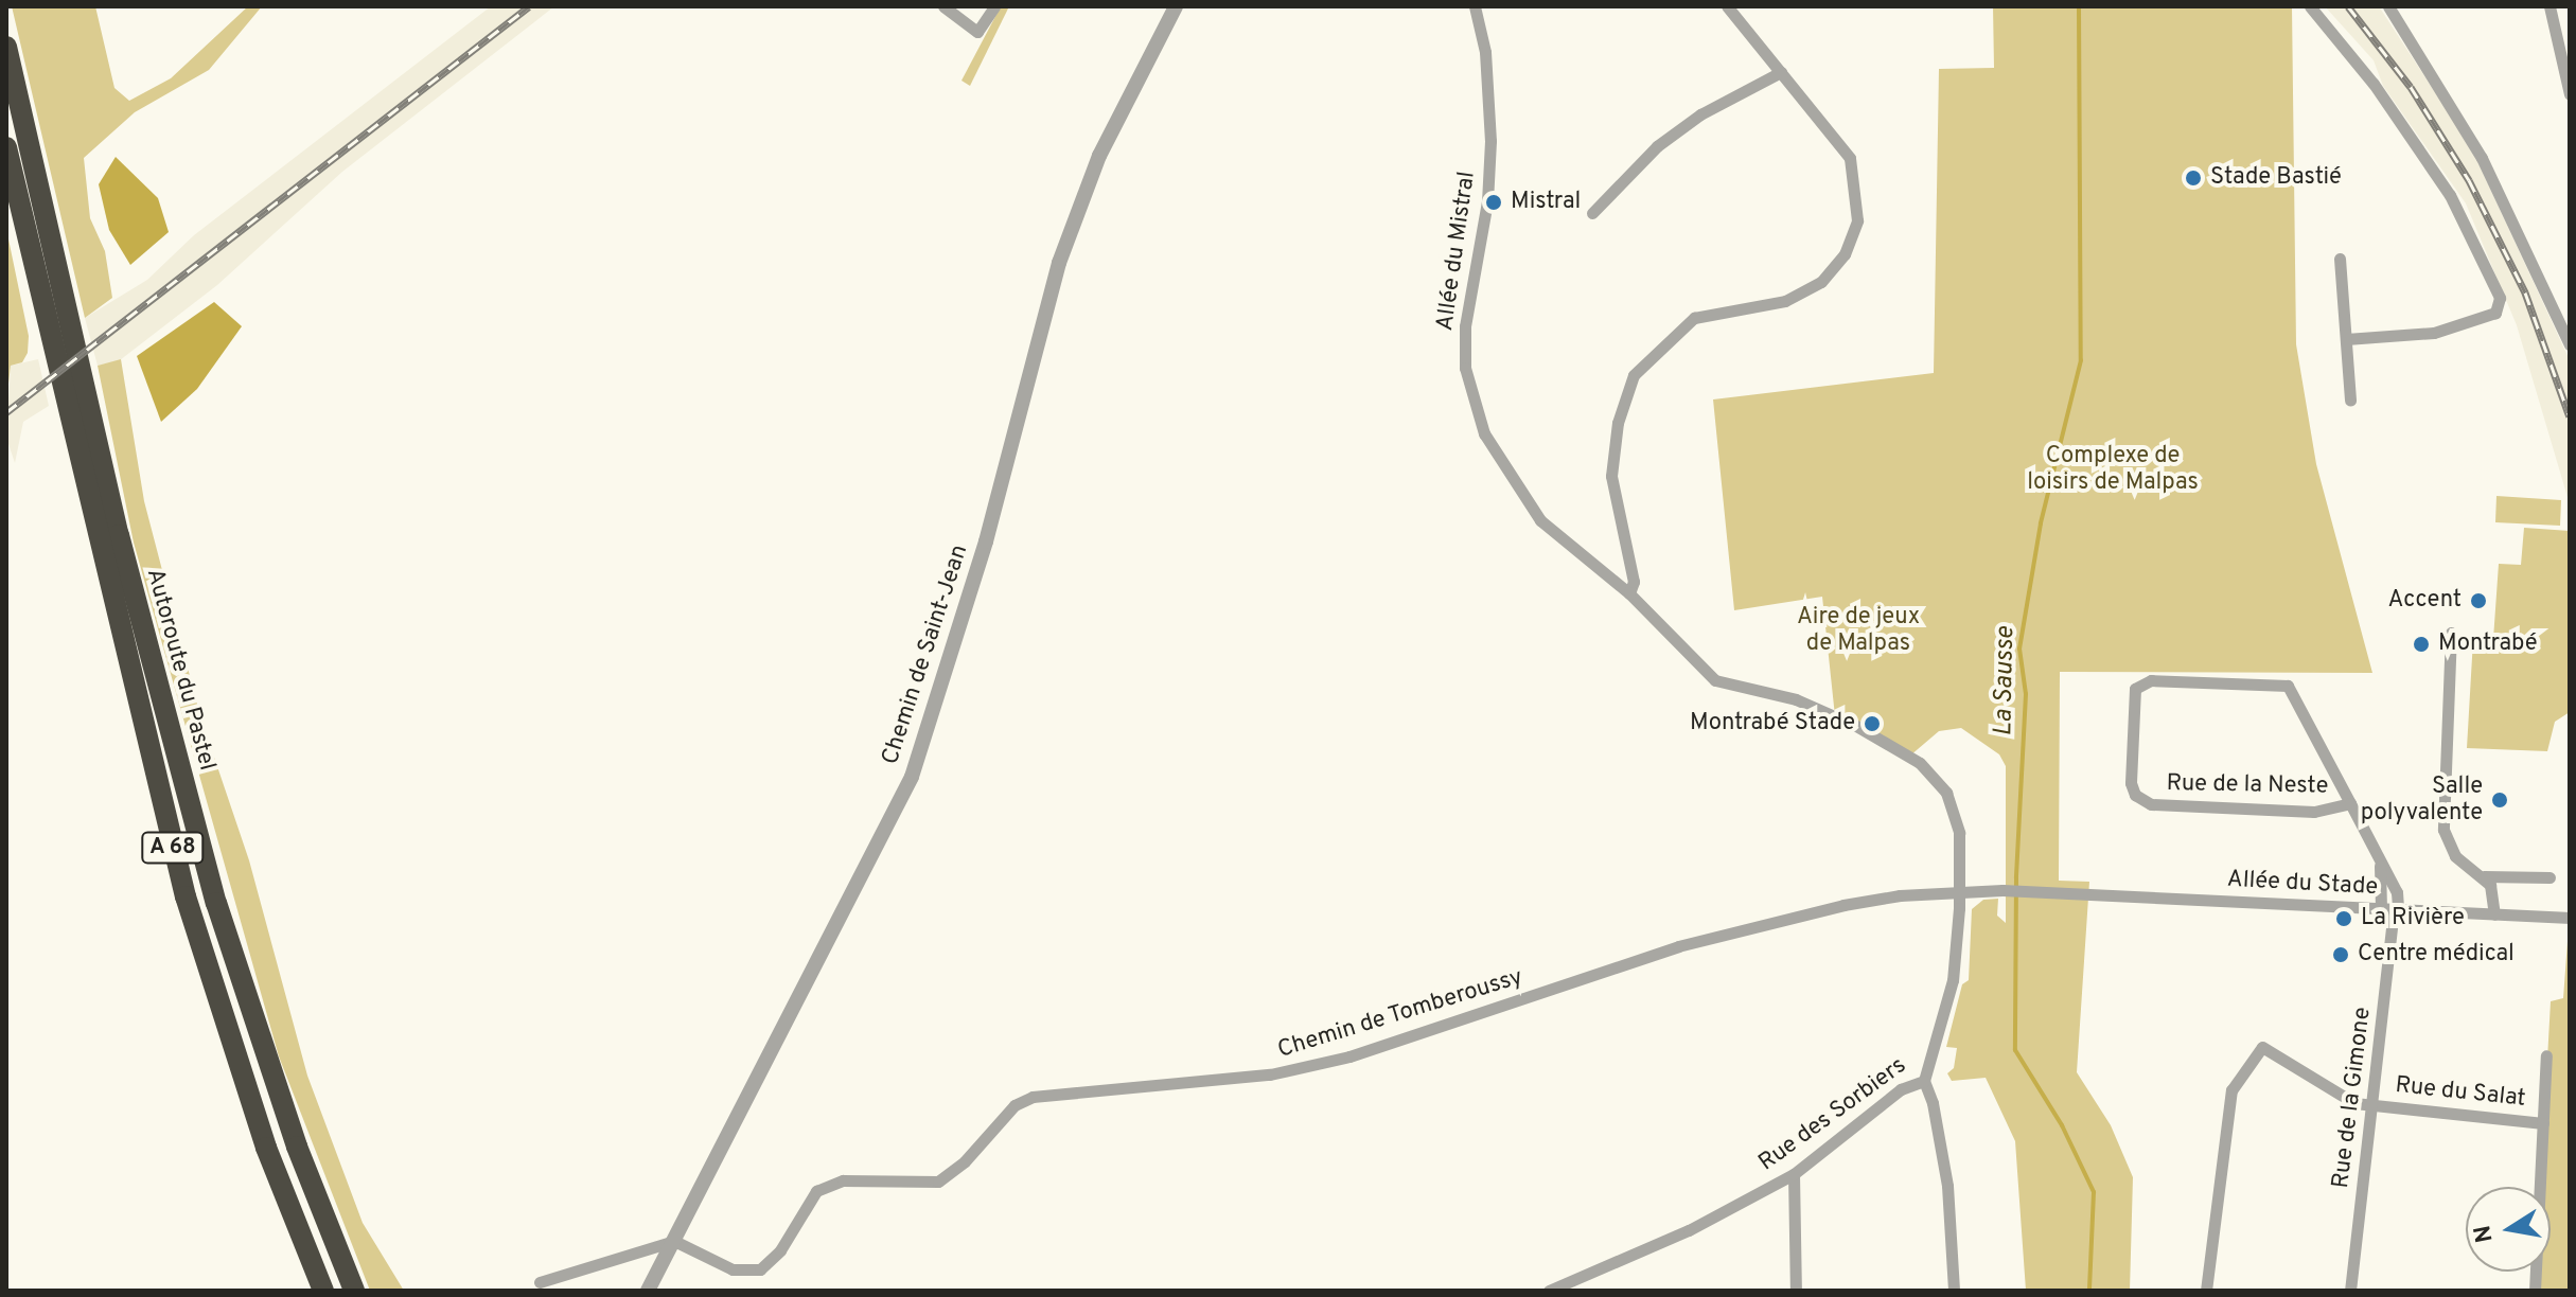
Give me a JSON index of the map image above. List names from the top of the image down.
{
  "streets": {
    "highway": ["Autoroute du Pastel", "A 68"],
    "street": [
      "Allée du Mistral",
      "Chemin de Saint-Jean",
      "Rue de la Neste",
      "Allée du Stade",
      "Chemin de Tomberoussy",
      "Rue du Salat",
      "Rue de la Gimone",
      "Rue des Sorbiers"
    ]
  },
  "crossings": [
    ["Allée du Mistral", "Allée du Stade"],
    ["Allée du Mistral", "Chemin de Tomberoussy"],
    ["Allée du Mistral", "Rue des Sorbiers"],
    ["Chemin de Saint-Jean", "Chemin de Tomberoussy"],
    ["Rue de la Neste", "Allée du Stade"],
    ["Rue de la Neste", "Rue de la Gimone"],
    ["Allée du Stade", "Chemin de Tomberoussy"],
    ["Allée du Stade", "Rue de la Gimone"],
    ["Allée du Stade", "Rue des Sorbiers"],
    ["Chemin de Tomberoussy", "Rue des Sorbiers"],
    ["Rue du Salat", "Rue de la Gimone"]
  ],
  "water": ["La Sausse"],
  "parks": ["Complexe de loisirs de Malpas", "Aire de jeux de Malpas"],
  "places": [
    "Stade Bastié",
    "Mistral",
    "Accent",
    "Montrabé",
    "Montrabé Stade",
    "Salle polyvalente",
    "La Rivière",
    "Centre médical"
  ],
  "north": "left"
}
